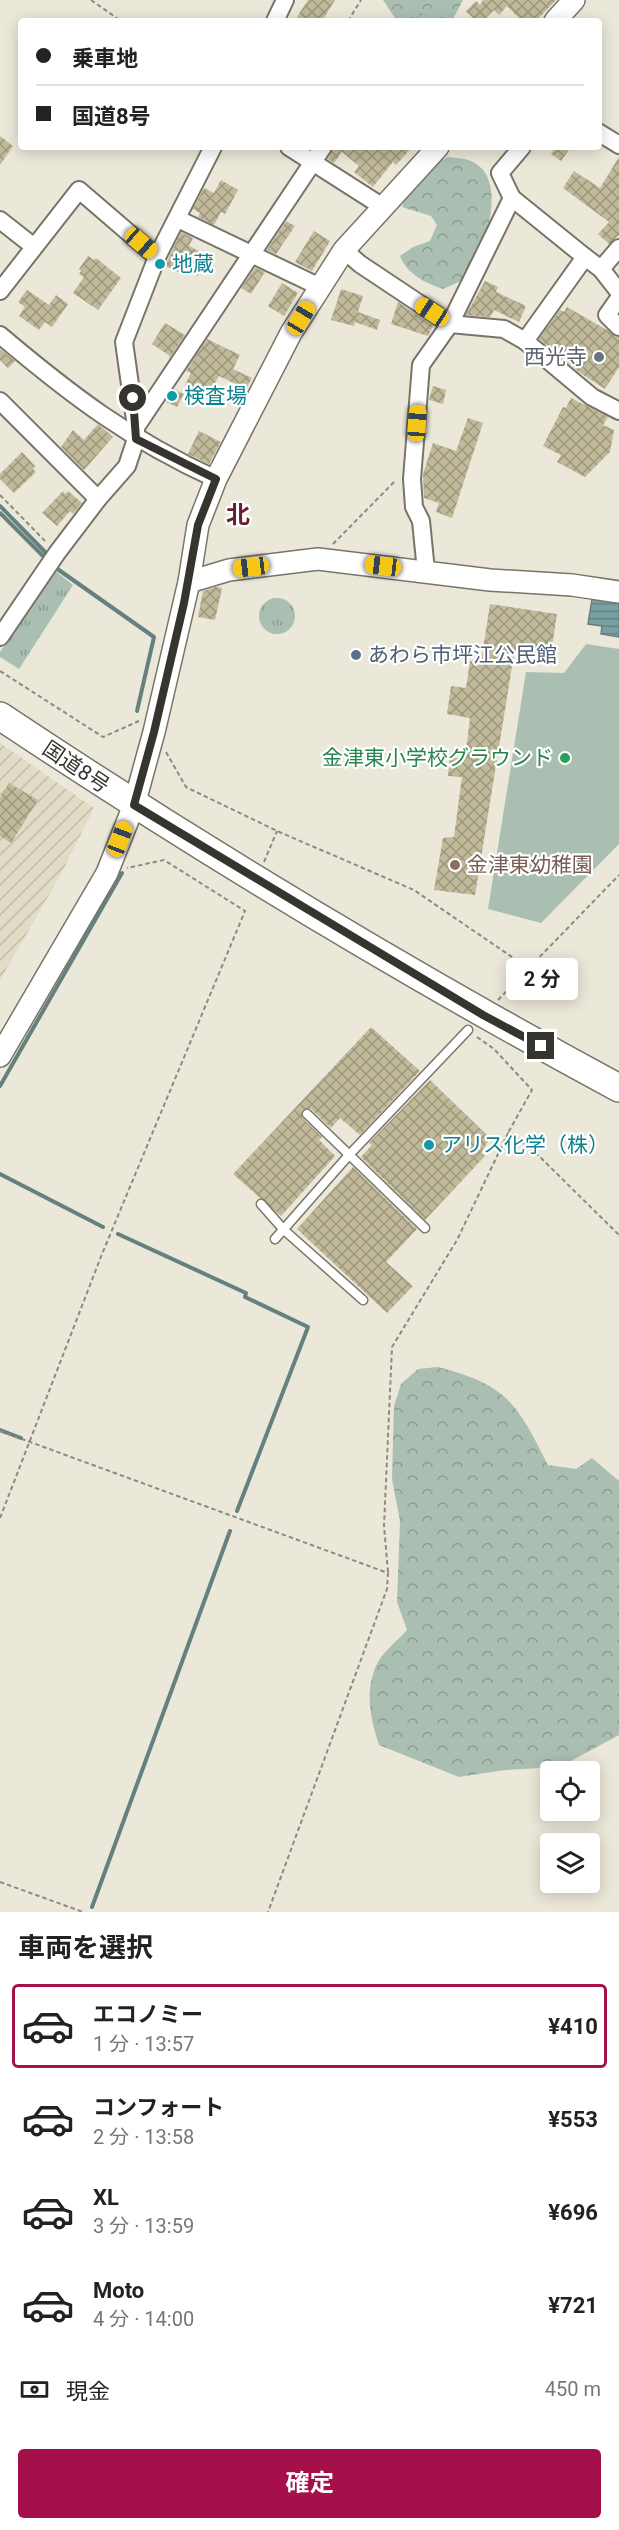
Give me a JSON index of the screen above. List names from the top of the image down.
{
  "streets": {
    "highway": ["国道8号"]
  },
  "districts": ["北"],
  "places": [
    "地蔵",
    "西光寺",
    "検査場",
    "あわら市坪江公民館",
    "金津東小学校グラウンド",
    "金津東幼稚園",
    "アリス化学（株）"
  ],
  "page": {
    "banner": ["乗車地", "国道8号"],
    "bubble": "2 分",
    "heading": "車両を選択",
    "list": [
      {
        "name": "エコノミー",
        "note": "1 分 · 13:57",
        "value": "¥410"
      },
      {
        "name": "コンフォート",
        "note": "2 分 · 13:58",
        "value": "¥553"
      },
      {
        "name": "XL",
        "note": "3 分 · 13:59",
        "value": "¥696"
      },
      {
        "name": "Moto",
        "note": "4 分 · 14:00",
        "value": "¥721"
      }
    ],
    "pay": ["現金", "450 m"],
    "buttons": "確定"
  }
}
